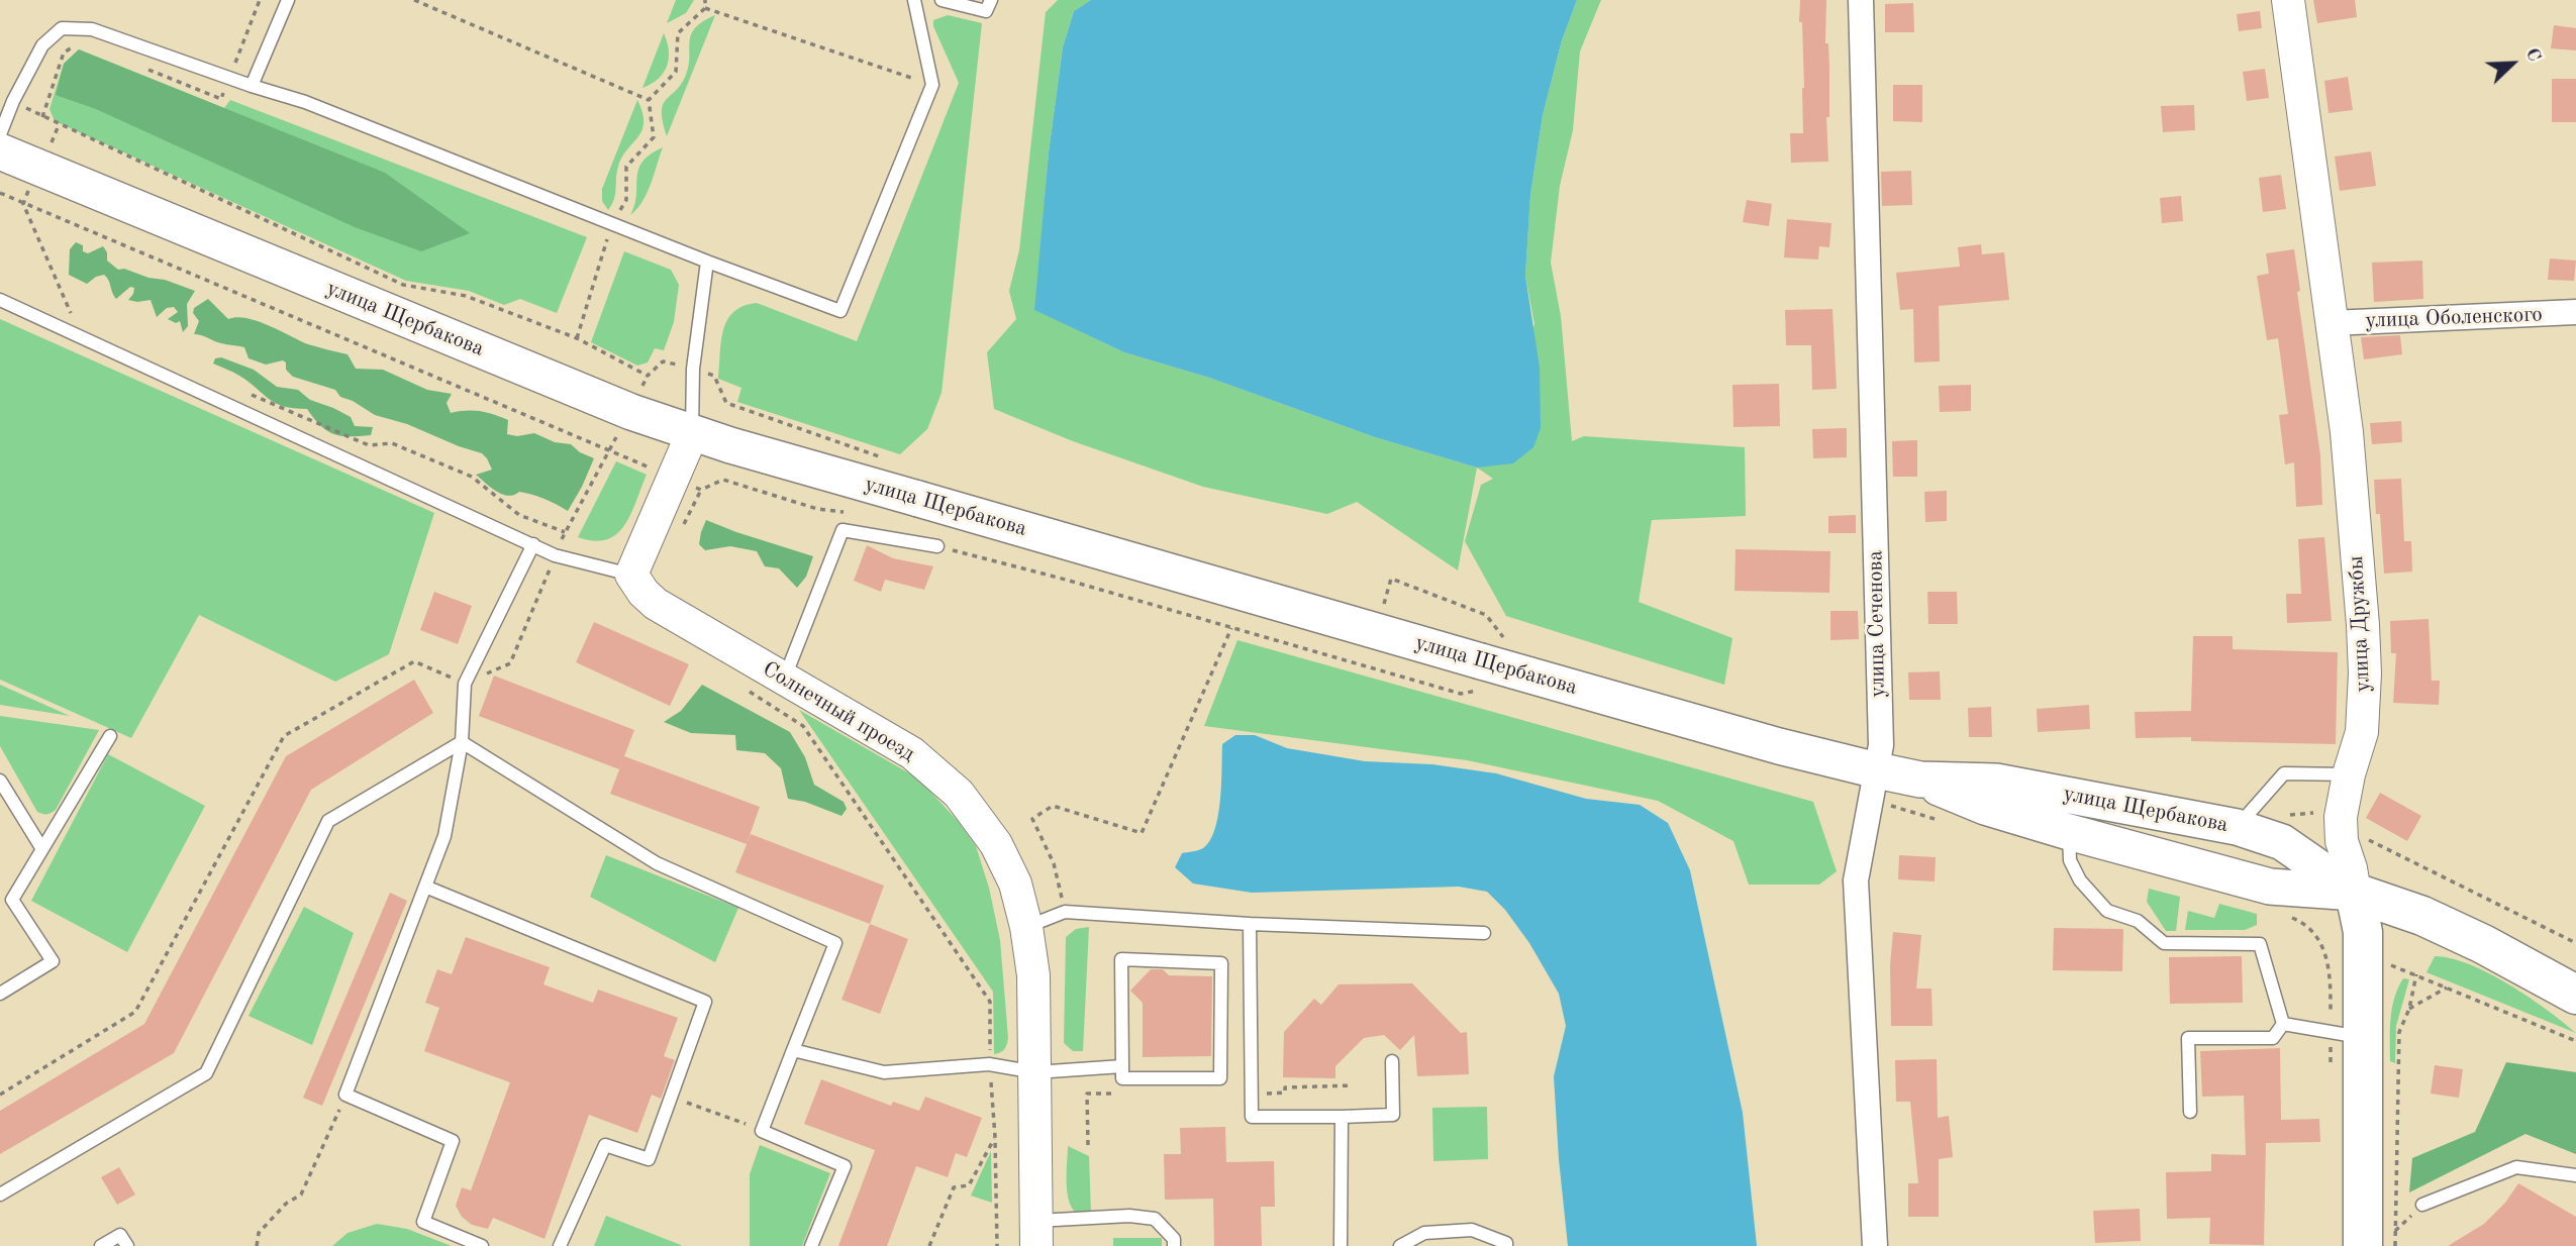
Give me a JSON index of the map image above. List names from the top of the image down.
{
  "streets": {
    "main road": ["улица Щербакова", "улица Дружбы"],
    "street": ["улица Оболенского", "улица Сеченова", "Солнечный проезд"]
  },
  "crossings": [
    ["улица Оболенского", "улица Дружбы"],
    ["улица Щербакова", "улица Сеченова"],
    ["улица Щербакова", "улица Дружбы"]
  ],
  "north": "top right"
}
